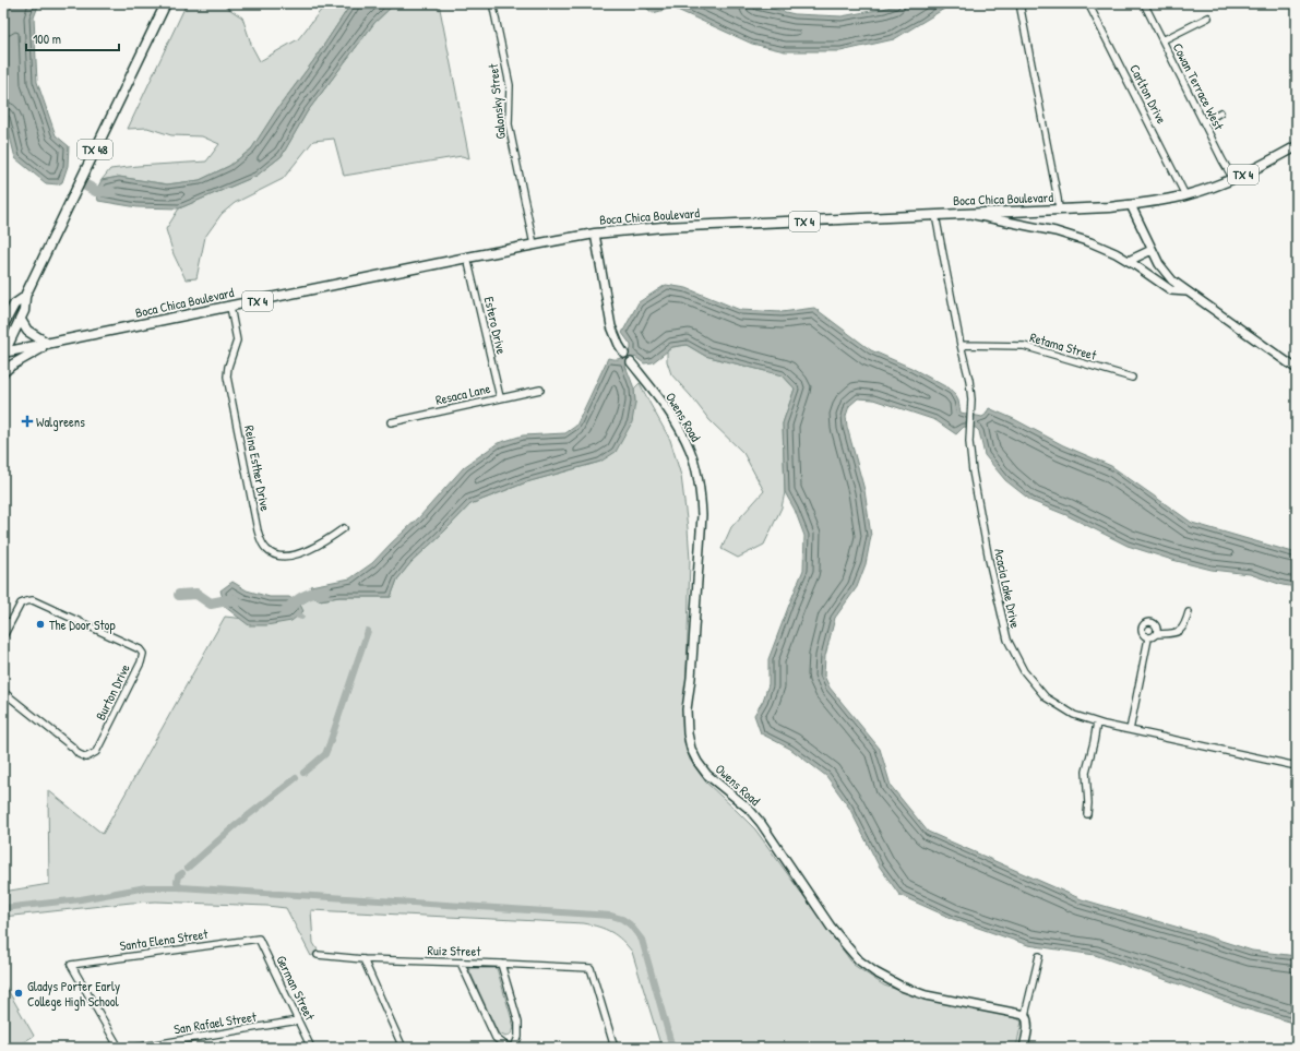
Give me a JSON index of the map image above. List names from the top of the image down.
{
  "streets": {
    "main road": ["TX 48", "TX 4", "Boca Chica Boulevard"],
    "street": [
      "Cowan Terrace West",
      "Carlton Drive",
      "Galonsky Street",
      "Estero Drive",
      "Retama Street",
      "Resaca Lane",
      "Owens Road",
      "Reina Esther Drive",
      "Acacia Lake Drive",
      "Burton Drive",
      "Santa Elena Street",
      "Ruiz Street",
      "German Street",
      "San Rafael Street"
    ]
  },
  "crossings": [
    ["Cowan Terrace West", "Boca Chica Boulevard"],
    ["Carlton Drive", "Boca Chica Boulevard"],
    ["Galonsky Street", "Boca Chica Boulevard"],
    ["TX 48", "Boca Chica Boulevard"],
    ["TX 4", "Boca Chica Boulevard"],
    ["Boca Chica Boulevard", "Estero Drive"],
    ["Boca Chica Boulevard", "Reina Esther Drive"],
    ["Boca Chica Boulevard", "Acacia Lake Drive"],
    ["Estero Drive", "Resaca Lane"],
    ["Retama Street", "Acacia Lake Drive"],
    ["Santa Elena Street", "German Street"],
    ["German Street", "San Rafael Street"]
  ],
  "places": {
    "health": ["Walgreens"],
    "other": ["The Door Stop", "Gladys Porter Early College High School"]
  },
  "scale_bar": "100 m"
}
